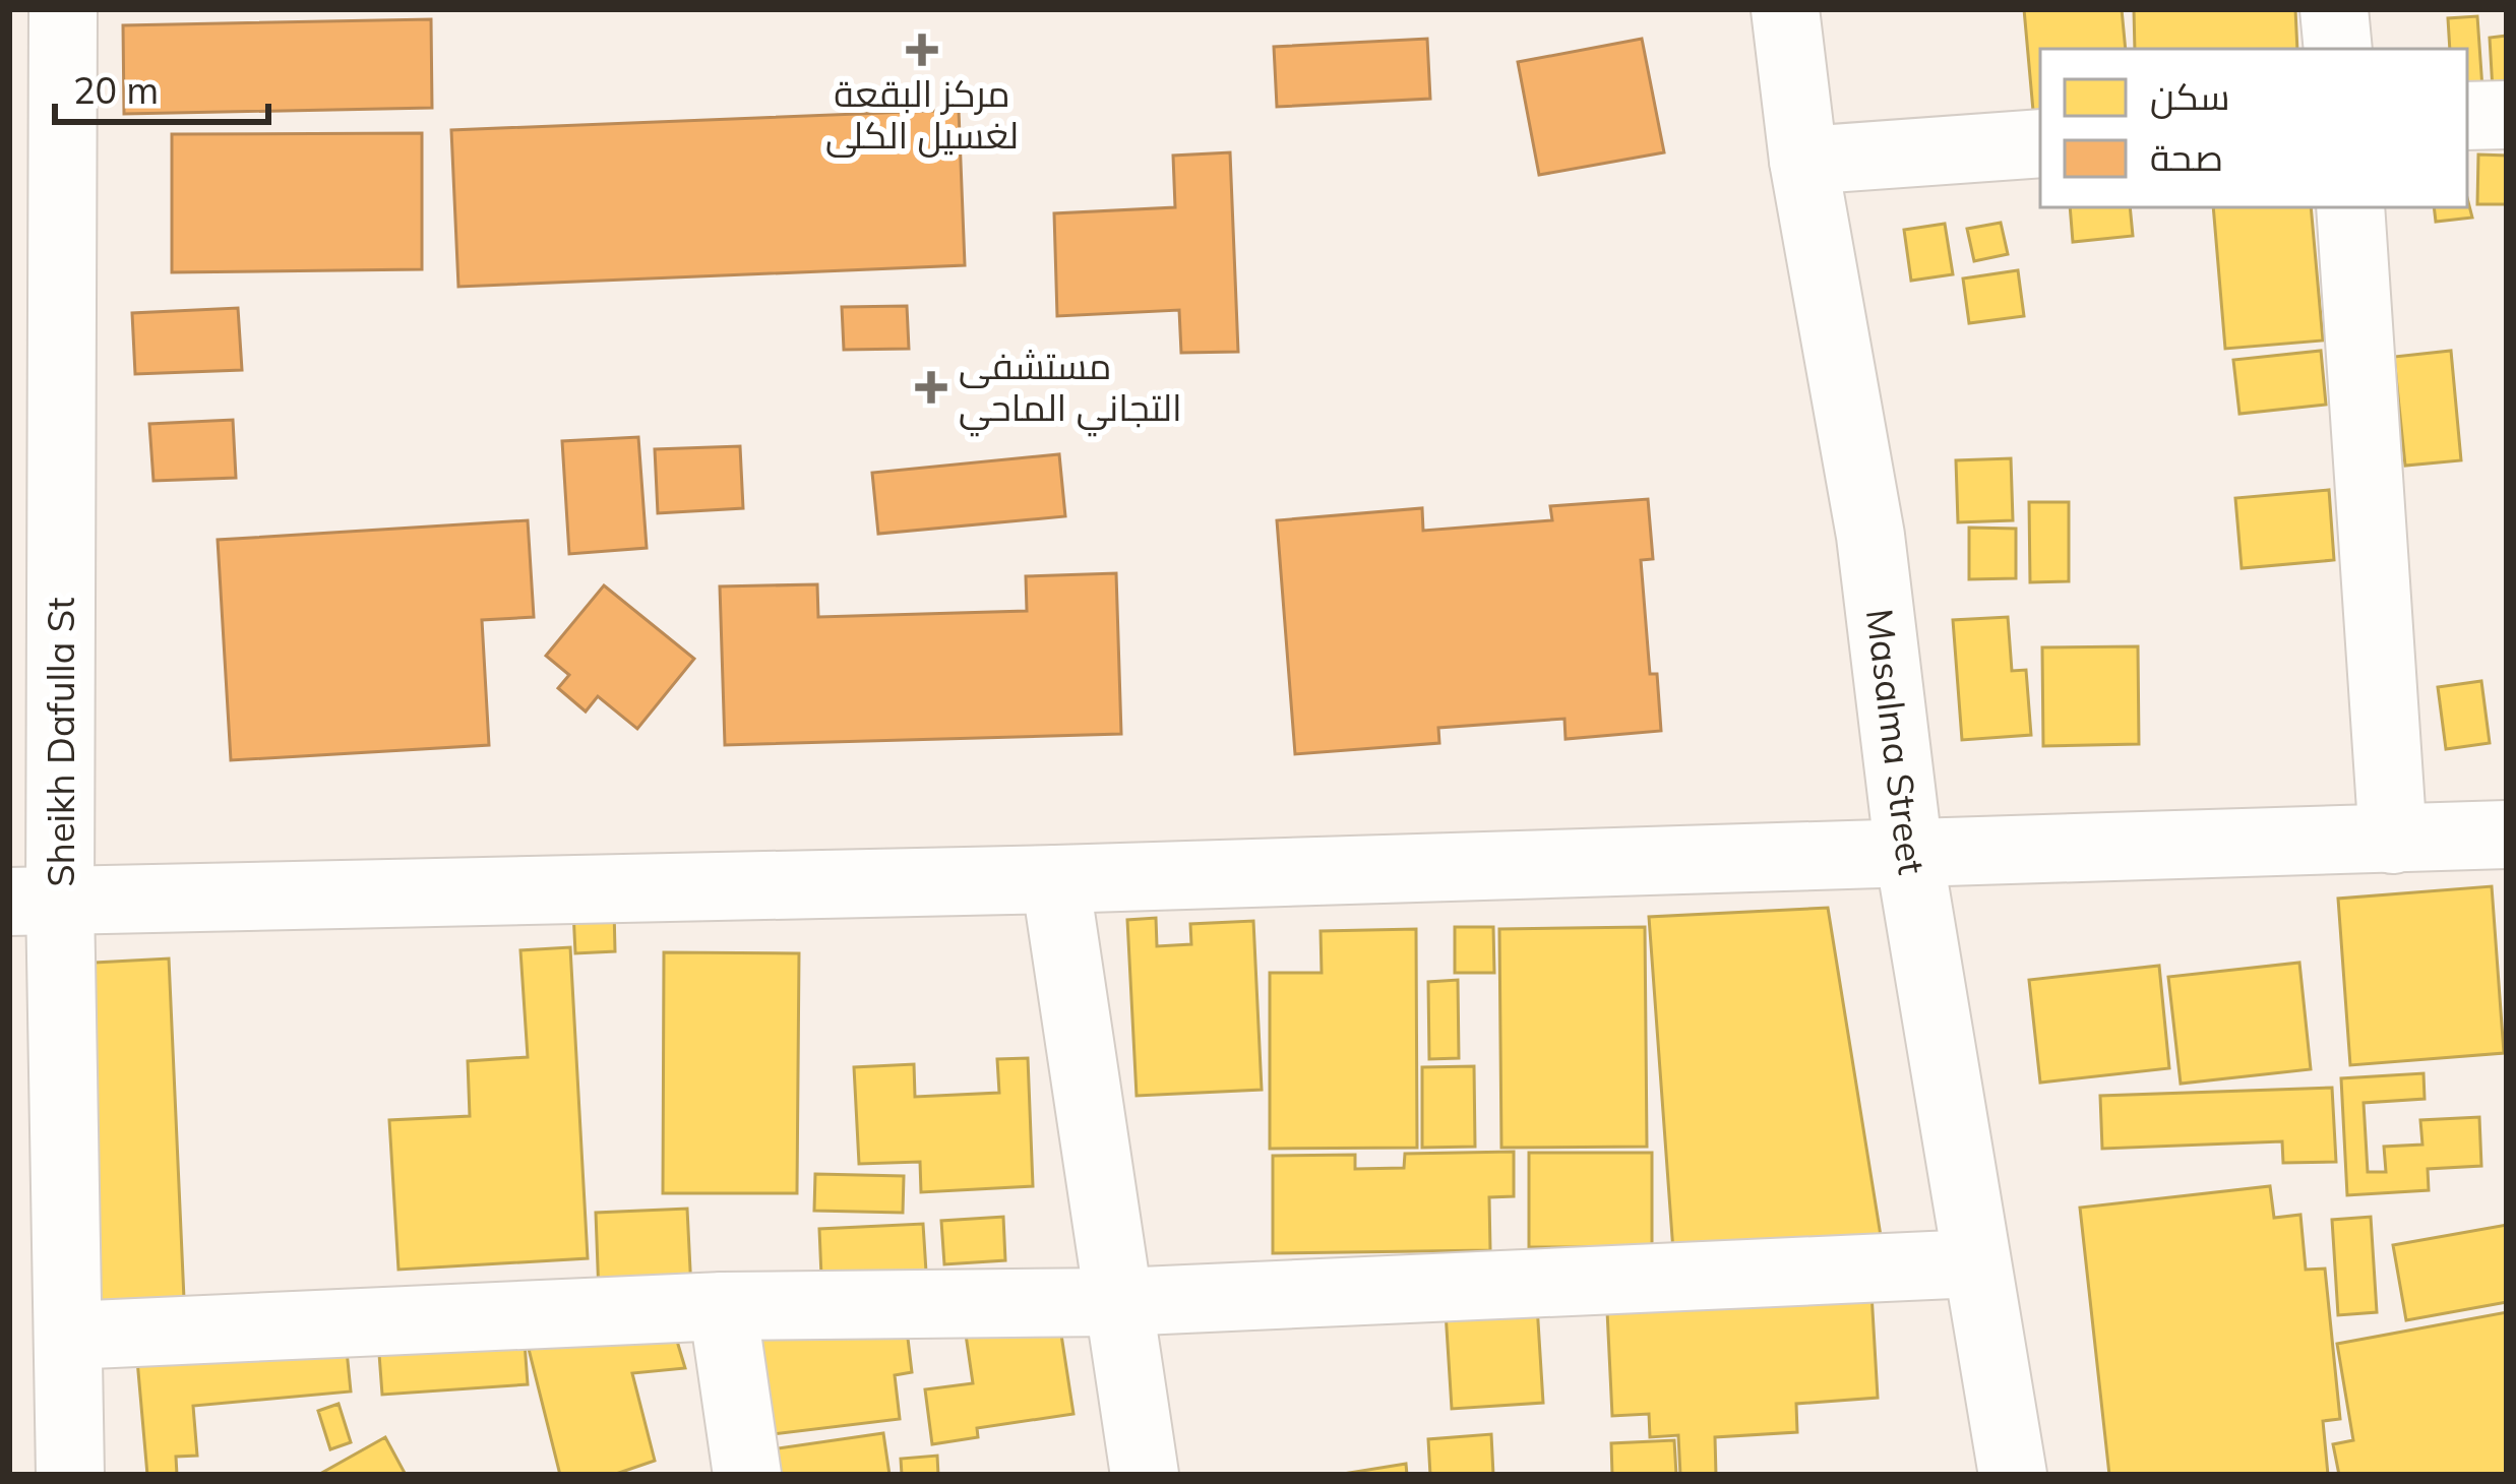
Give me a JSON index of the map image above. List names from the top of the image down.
{
  "streets": {
    "street": ["Sheikh Dafulla St", "Masalma Street"]
  },
  "places": {
    "health": ["مركز البقعة لغسيل الكلى", "مستشفى التجاني الماحي"]
  },
  "legend": ["سكن", "صحة"],
  "scale_bar": "20 m"
}
